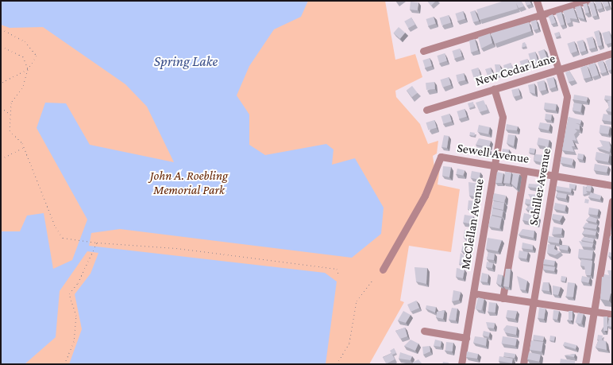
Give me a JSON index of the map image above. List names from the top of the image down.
{
  "streets": {
    "street": [
      "New Cedar Lane",
      "Sewell Avenue",
      "Schiller Avenue",
      "McClellan Avenue"
    ]
  },
  "crossings": [
    ["New Cedar Lane", "Schiller Avenue"],
    ["New Cedar Lane", "McClellan Avenue"],
    ["Sewell Avenue", "Schiller Avenue"],
    ["Sewell Avenue", "McClellan Avenue"]
  ],
  "water": ["Spring Lake"],
  "parks": ["John A. Roebling Memorial Park"]
}
